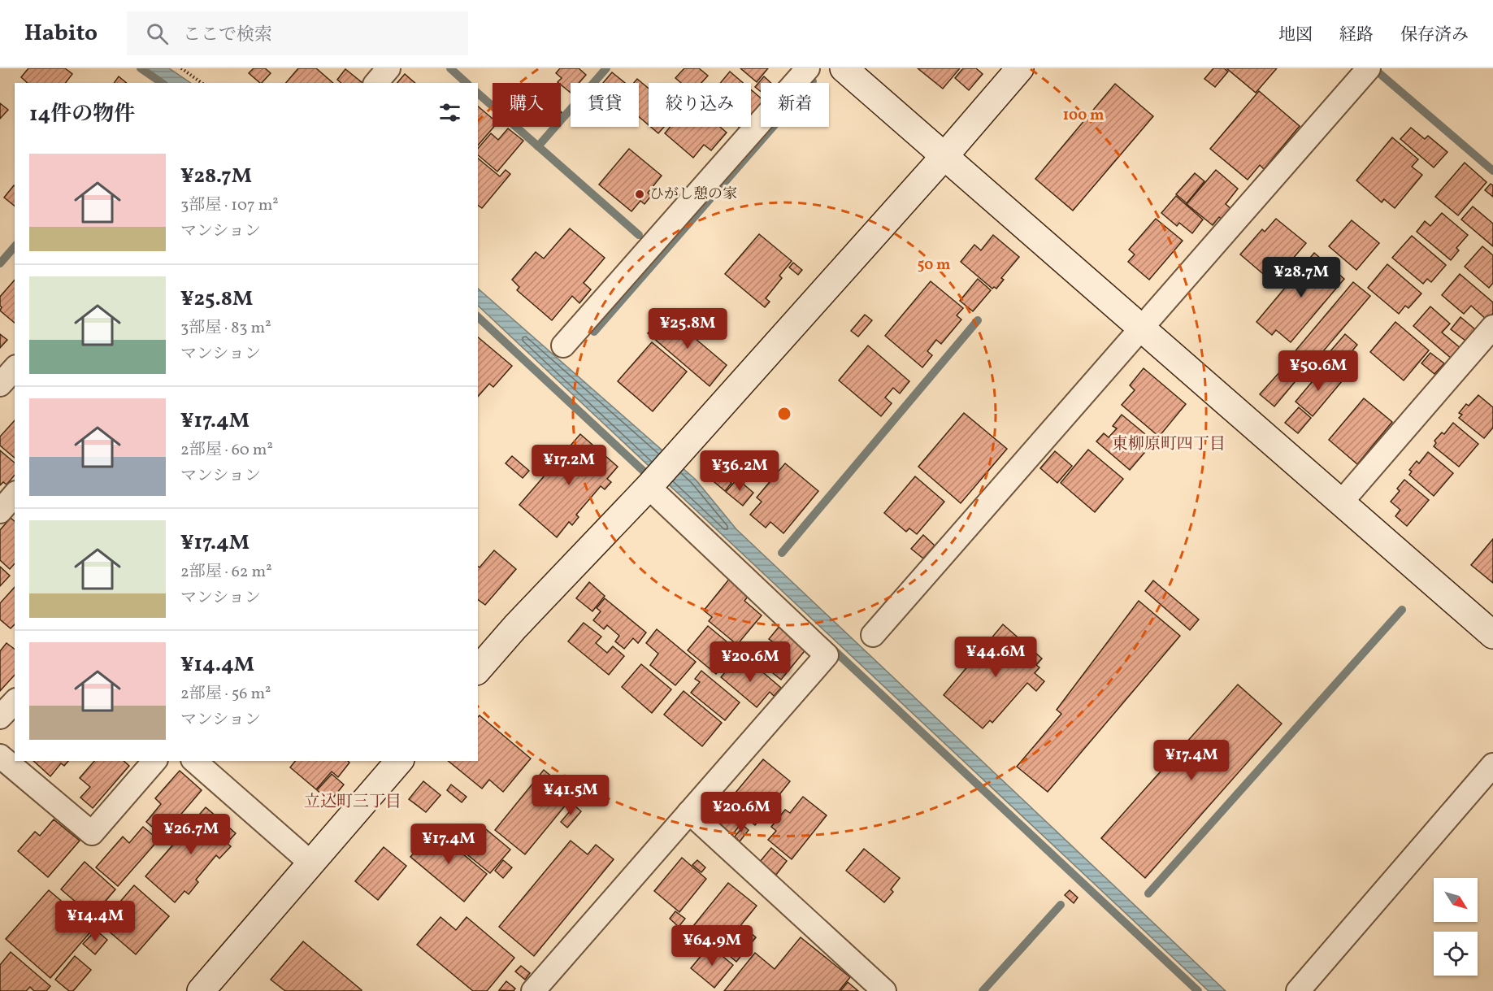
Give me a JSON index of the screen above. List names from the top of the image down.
{
  "districts": ["東柳原町四丁目", "立込町三丁目"],
  "places": ["ひがし憩の家"],
  "north": "bottom right",
  "page": {
    "header": "Habito",
    "search": "ここで検索",
    "nav": ["地図", "経路", "保存済み"],
    "chip": [
      "購入",
      "賃貸",
      "絞り込み",
      "新着"
    ],
    "heading": "14件の物件",
    "list": [
      {
        "name": "¥28.7M",
        "note": "3部屋 · 107 m² · マンション"
      },
      {
        "name": "¥25.8M",
        "note": "3部屋 · 83 m² · マンション"
      },
      {
        "name": "¥17.4M",
        "note": "2部屋 · 60 m² · マンション"
      },
      {
        "name": "¥17.4M",
        "note": "2部屋 · 62 m² · マンション"
      },
      {
        "name": "¥14.4M",
        "note": "2部屋 · 56 m² · マンション"
      }
    ],
    "price": [
      "¥28.7M",
      "¥25.8M",
      "¥50.6M",
      "¥17.2M",
      "¥36.2M",
      "¥44.6M",
      "¥20.6M",
      "¥17.4M",
      "¥41.5M",
      "¥20.6M",
      "¥26.7M",
      "¥17.4M",
      "¥14.4M",
      "¥64.9M"
    ]
  },
  "rings": ["100 m", "50 m"]
}
